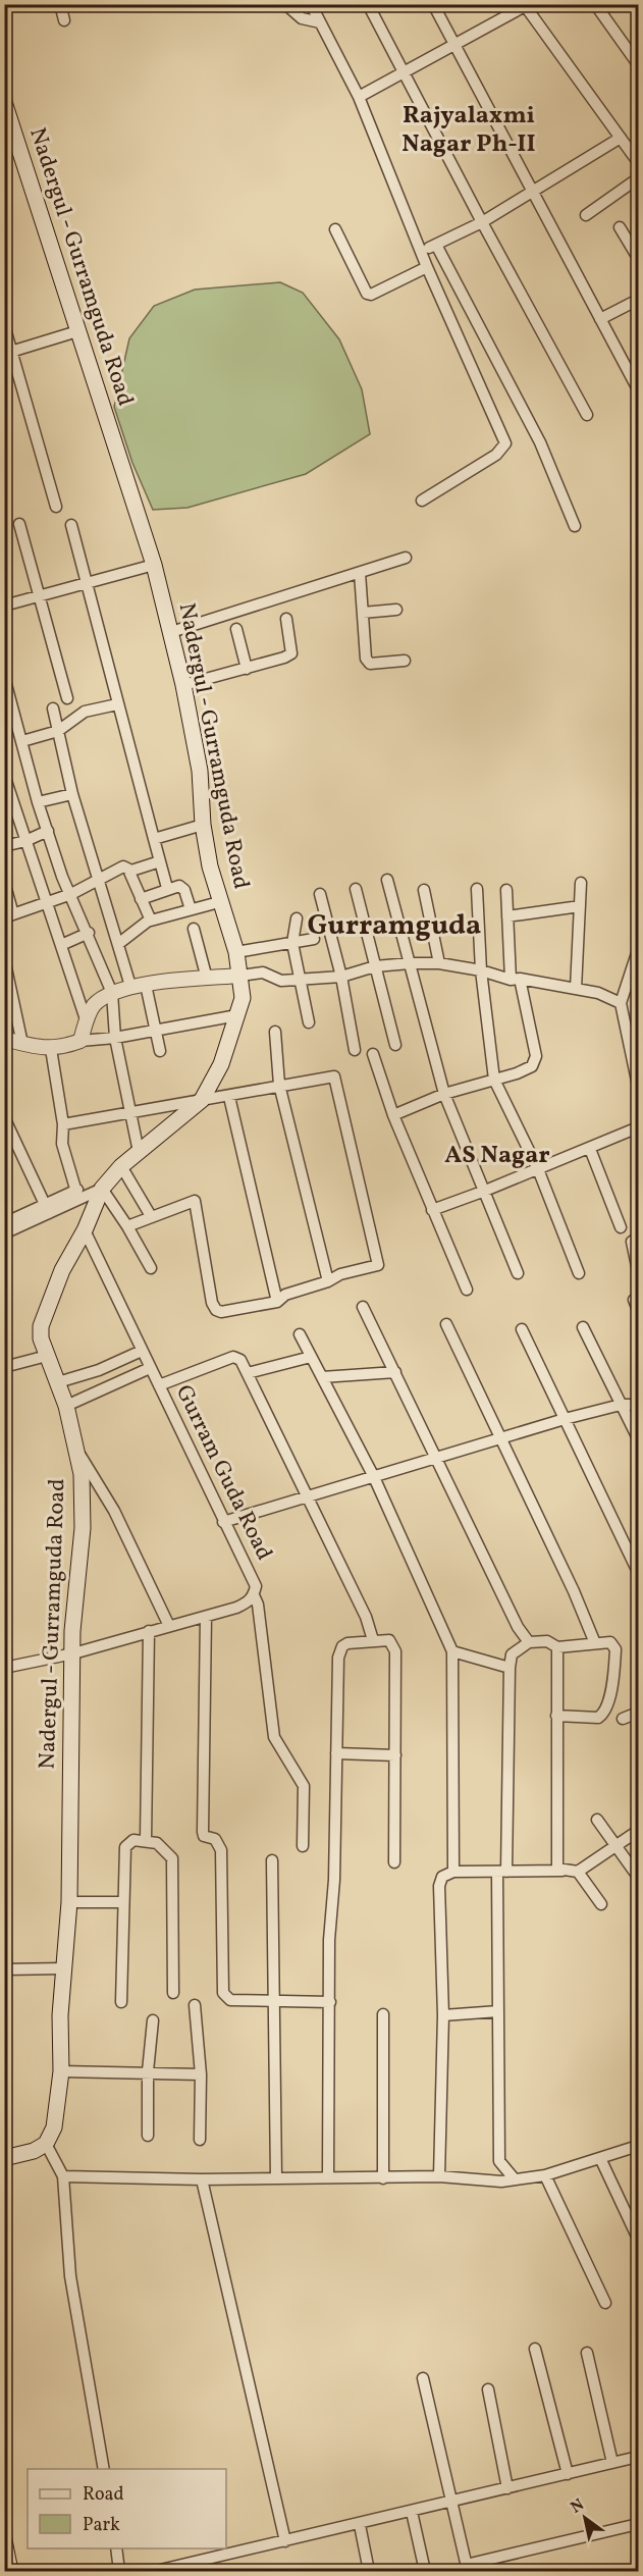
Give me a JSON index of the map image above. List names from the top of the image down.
{
  "streets": {
    "main road": ["Nadergul - Gurramguda Road"],
    "street": ["Gurram Guda Road"]
  },
  "crossings": [
    ["Nadergul - Gurramguda Road", "Gurram Guda Road"]
  ],
  "districts": ["Rajyalaxmi Nagar Ph-II", "Gurramguda", "AS Nagar"],
  "legend": ["Road", "Park"],
  "north": "top left"
}
